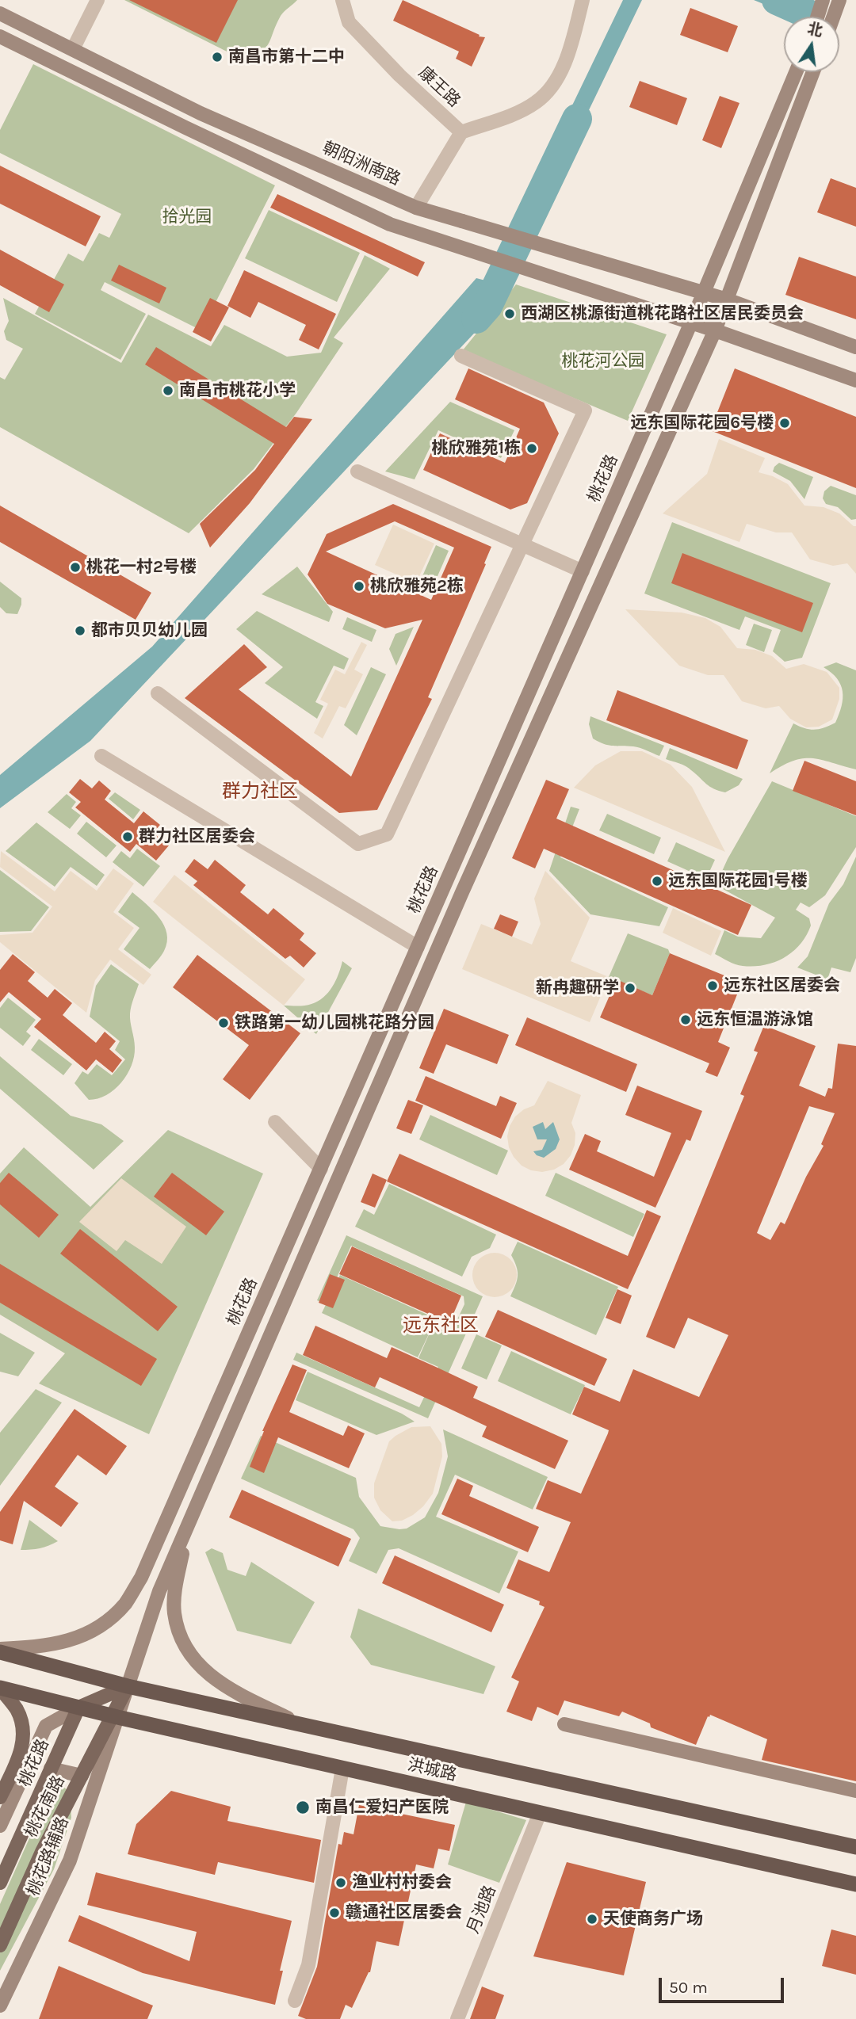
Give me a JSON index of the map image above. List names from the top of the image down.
{
  "streets": {
    "highway": ["洪城路"],
    "main road": [
      "朝阳洲南路",
      "桃花路",
      "桃花南路",
      "桃花路辅路"
    ],
    "street": ["康王路", "月池路"]
  },
  "crossings": [
    ["康王路", "朝阳洲南路"],
    ["朝阳洲南路", "桃花路"],
    ["桃花路", "洪城路"],
    ["洪城路", "桃花南路"],
    ["洪城路", "桃花路辅路"],
    ["洪城路", "月池路"],
    ["桃花南路", "桃花路辅路"]
  ],
  "districts": ["群力社区", "远东社区"],
  "parks": ["拾光园", "桃花河公园"],
  "places": [
    "南昌市第十二中",
    "西湖区桃源街道桃花路社区居民委员会",
    "南昌市桃花小学",
    "远东国际花园6号楼",
    "桃欣雅苑1栋",
    "桃花一村2号楼",
    "桃欣雅苑2栋",
    "都市贝贝幼儿园",
    "群力社区居委会",
    "远东国际花园1号楼",
    "远东社区居委会",
    "新冉趣研学",
    "远东恒温游泳馆",
    "铁路第一幼儿园桃花路分园",
    "南昌仁爱妇产医院",
    "渔业村村委会",
    "赣通社区居委会",
    "天使商务广场"
  ],
  "scale_bar": "50 m",
  "north": "top"
}
